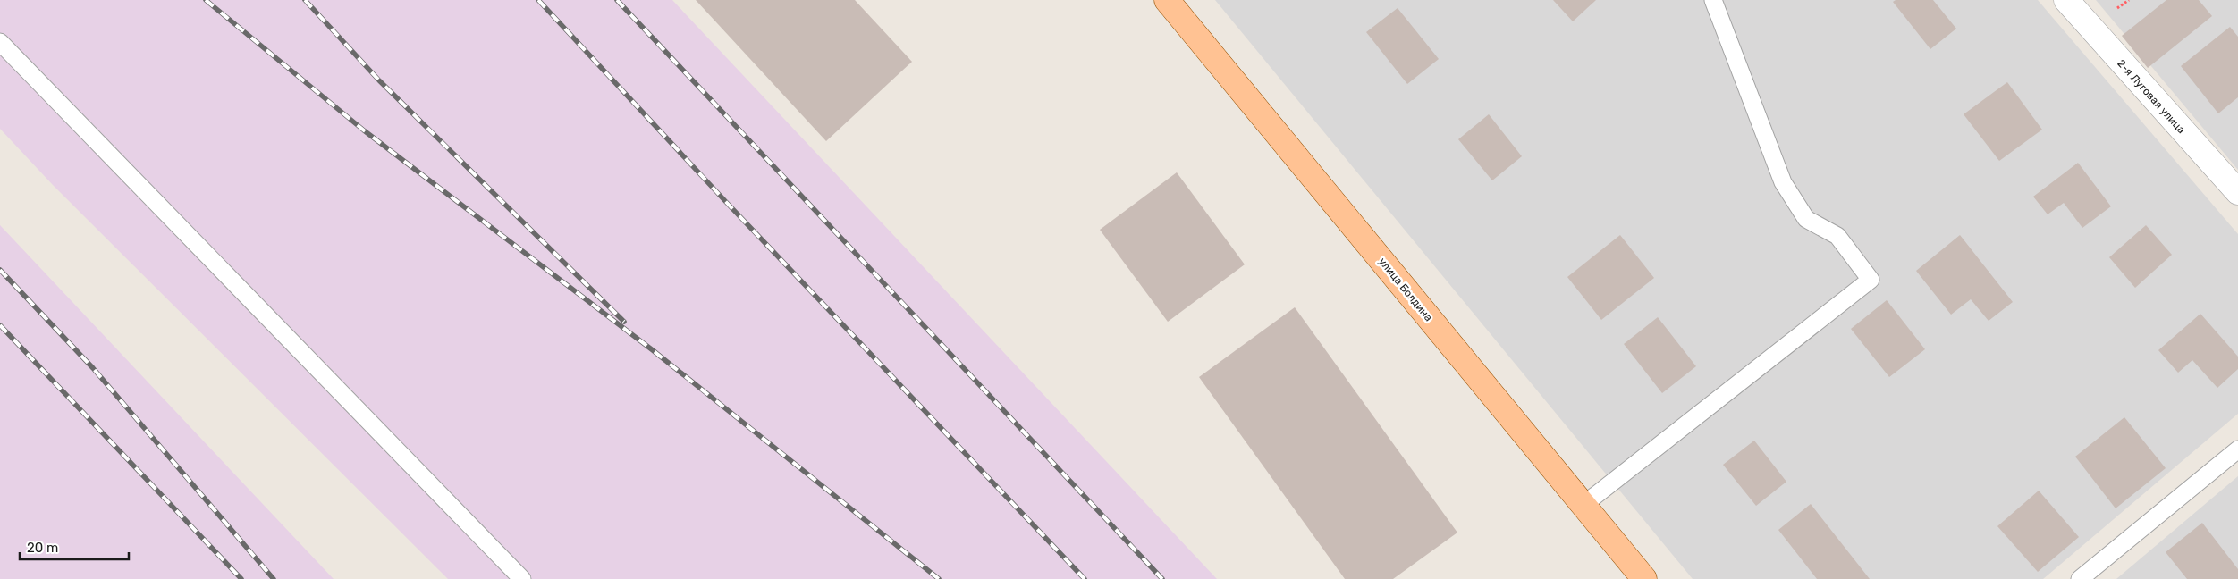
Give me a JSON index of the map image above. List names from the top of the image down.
{
  "streets": {
    "main road": ["улица Болдина"],
    "street": ["2-я Луговая улица"]
  },
  "scale_bar": "20 m"
}
